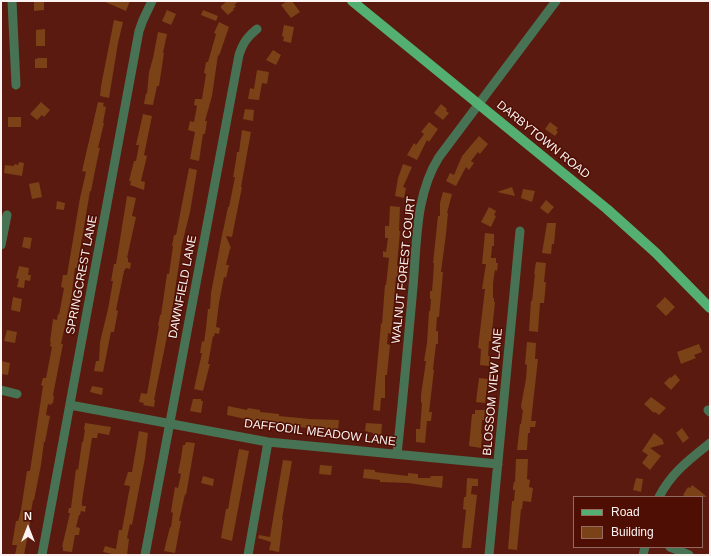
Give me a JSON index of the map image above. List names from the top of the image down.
{
  "streets": {
    "main road": ["DARBYTOWN ROAD"],
    "street": [
      "WALNUT FOREST COURT",
      "SPRINGCREST LANE",
      "DAWNFIELD LANE",
      "BLOSSOM VIEW LANE",
      "DAFFODIL MEADOW LANE"
    ]
  },
  "crossings": [
    ["DARBYTOWN ROAD", "WALNUT FOREST COURT"],
    ["WALNUT FOREST COURT", "DAFFODIL MEADOW LANE"],
    ["SPRINGCREST LANE", "DAFFODIL MEADOW LANE"],
    ["DAWNFIELD LANE", "DAFFODIL MEADOW LANE"],
    ["BLOSSOM VIEW LANE", "DAFFODIL MEADOW LANE"]
  ],
  "legend": ["Road", "Building"],
  "north": "top"
}
